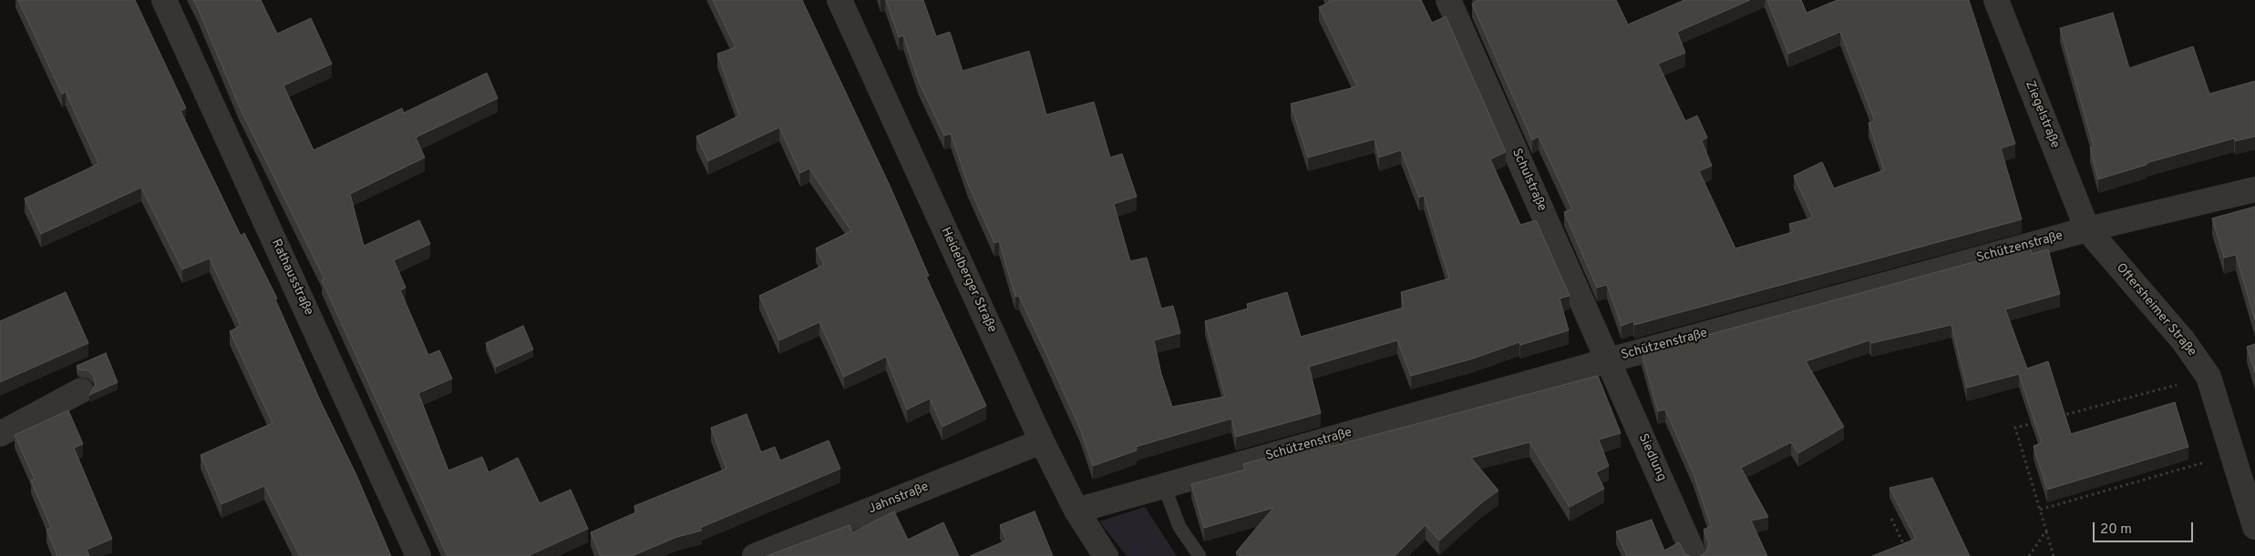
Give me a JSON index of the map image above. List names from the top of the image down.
{
  "streets": {
    "street": [
      "Ziegelstraße",
      "Schulstraße",
      "Schützenstraße",
      "Rathausstraße",
      "Heidelberger Straße",
      "Oftersheimer Straße",
      "Siedlung",
      "Jahnstraße"
    ]
  },
  "crossings": [
    ["Ziegelstraße", "Schützenstraße"],
    ["Ziegelstraße", "Oftersheimer Straße"],
    ["Schulstraße", "Schützenstraße"],
    ["Schulstraße", "Siedlung"],
    ["Schützenstraße", "Heidelberger Straße"],
    ["Schützenstraße", "Oftersheimer Straße"],
    ["Schützenstraße", "Siedlung"],
    ["Heidelberger Straße", "Jahnstraße"]
  ],
  "scale_bar": "20 m"
}
